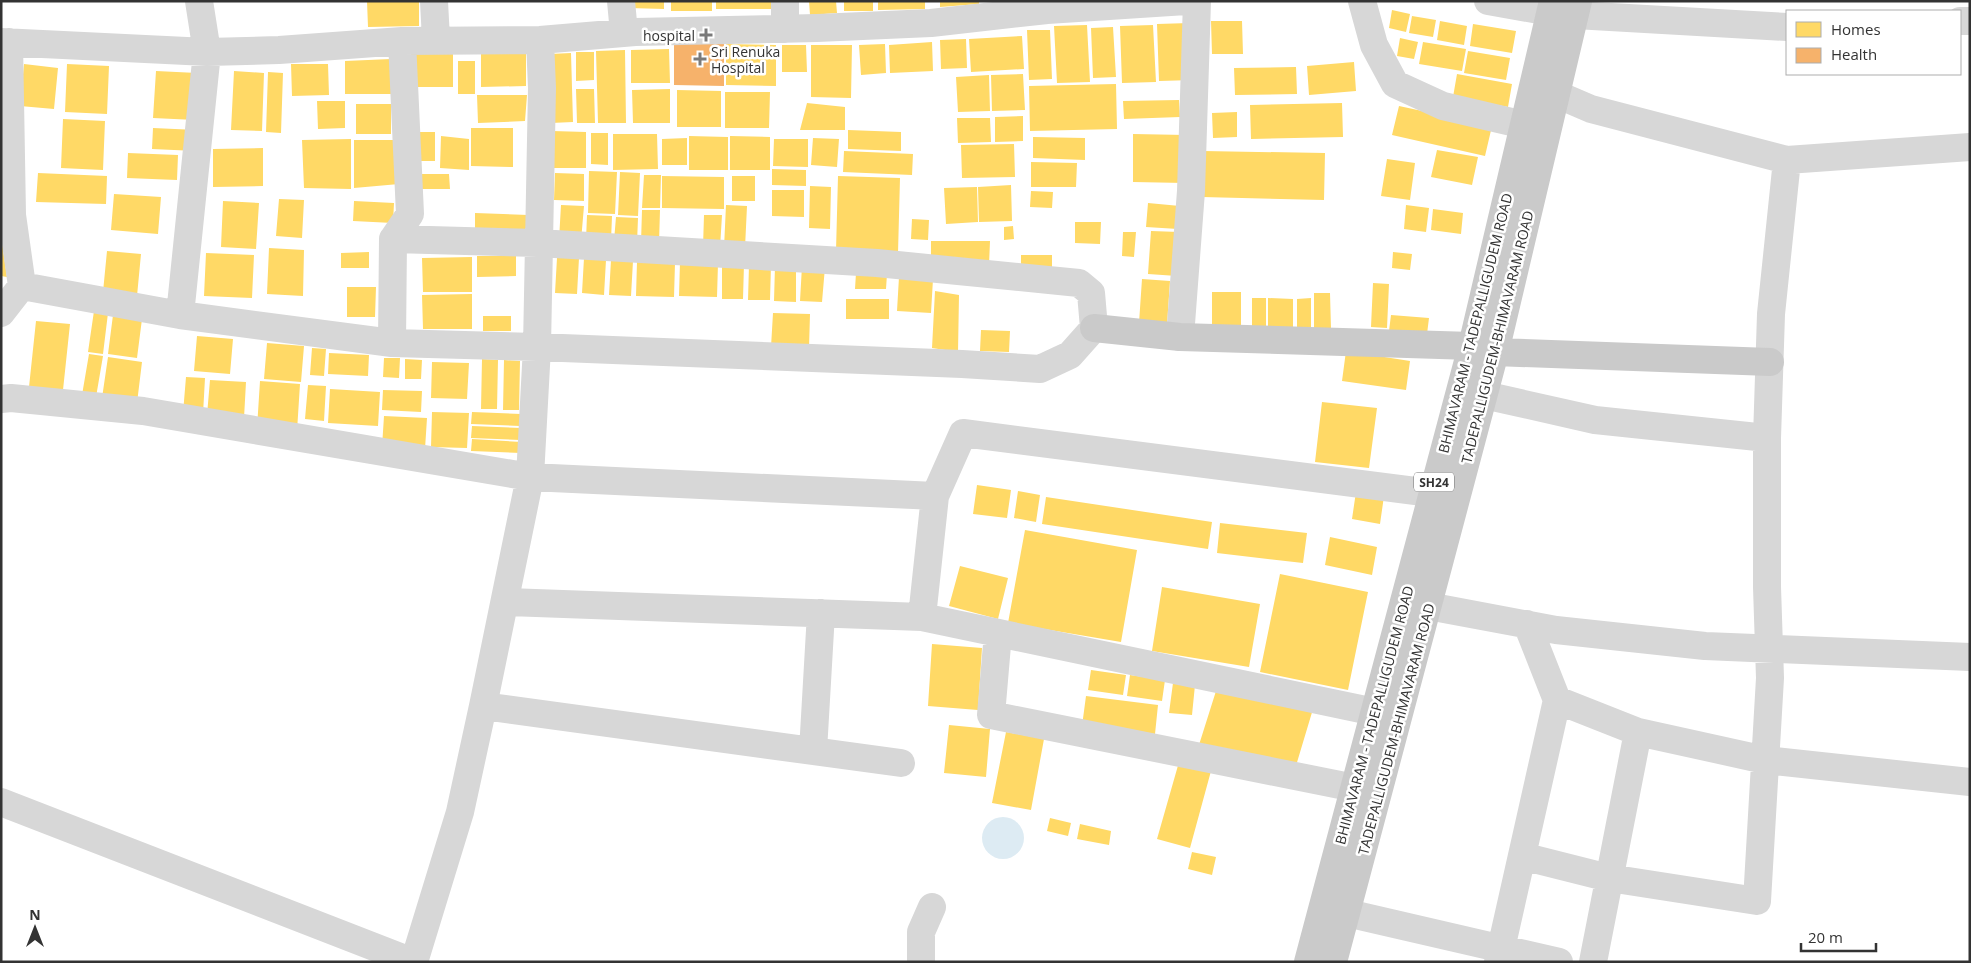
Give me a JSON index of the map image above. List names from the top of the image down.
{
  "streets": {
    "main road": ["BHIMAVARAM - TADEPALLIGUDEM ROAD", "TADEPALLIGUDEM-BHIMAVARAM ROAD", "SH24"]
  },
  "crossings": [
    ["BHIMAVARAM - TADEPALLIGUDEM ROAD", "TADEPALLIGUDEM-BHIMAVARAM ROAD"],
    ["TADEPALLIGUDEM-BHIMAVARAM ROAD", "SH24"]
  ],
  "places": {
    "health": ["hospital", "Sri Renuka Hospital"]
  },
  "legend": ["Homes", "Health"],
  "scale_bar": "20 m",
  "north": "top"
}
